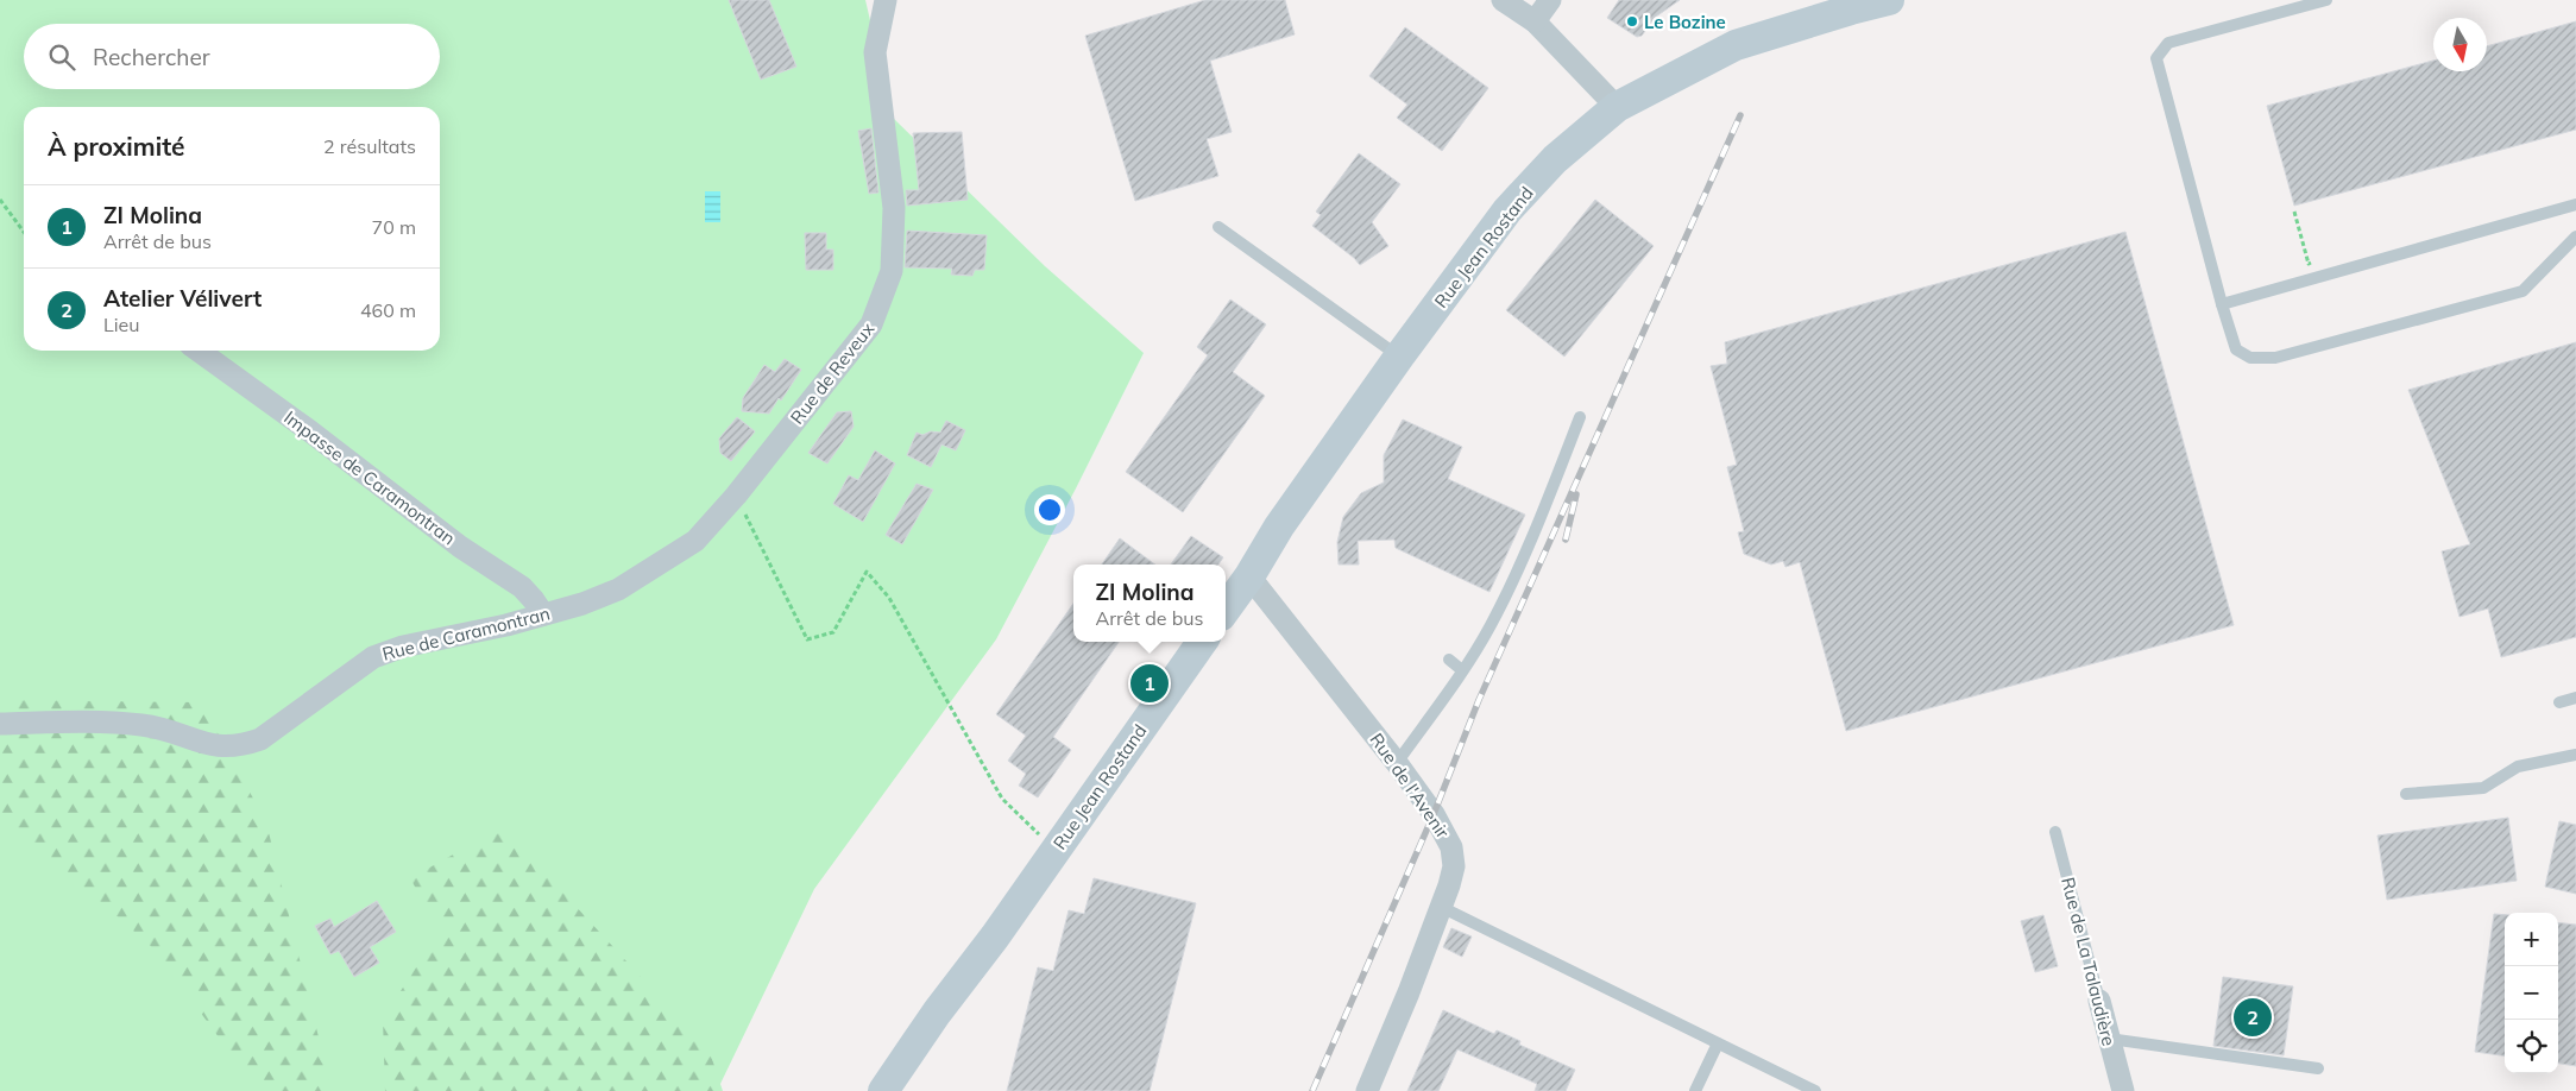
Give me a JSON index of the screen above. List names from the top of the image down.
{
  "streets": {
    "main road": ["Rue Jean Rostand"],
    "street": [
      "Rue de Reveux",
      "Impasse de Caramontran",
      "Rue de Caramontran",
      "Rue de l'Avenir",
      "Rue de La Talaudière"
    ]
  },
  "crossings": [
    ["Rue Jean Rostand", "Rue de l'Avenir"],
    ["Rue de Reveux", "Rue de Caramontran"],
    ["Impasse de Caramontran", "Rue de Caramontran"]
  ],
  "places": ["Le Bozine"],
  "north": "bottom",
  "page": {
    "search": "Rechercher",
    "heading": ["À proximité", "2 résultats"],
    "list": [
      {
        "mark": "1",
        "name": "ZI Molina",
        "note": "Arrêt de bus",
        "value": "70 m"
      },
      {
        "mark": "2",
        "name": "Atelier Vélivert",
        "note": "Lieu",
        "value": "460 m"
      }
    ],
    "popup": ["ZI Molina", "Arrêt de bus"],
    "pins": ["1", "2"],
    "map_buttons": ["+", "−"]
  }
}
